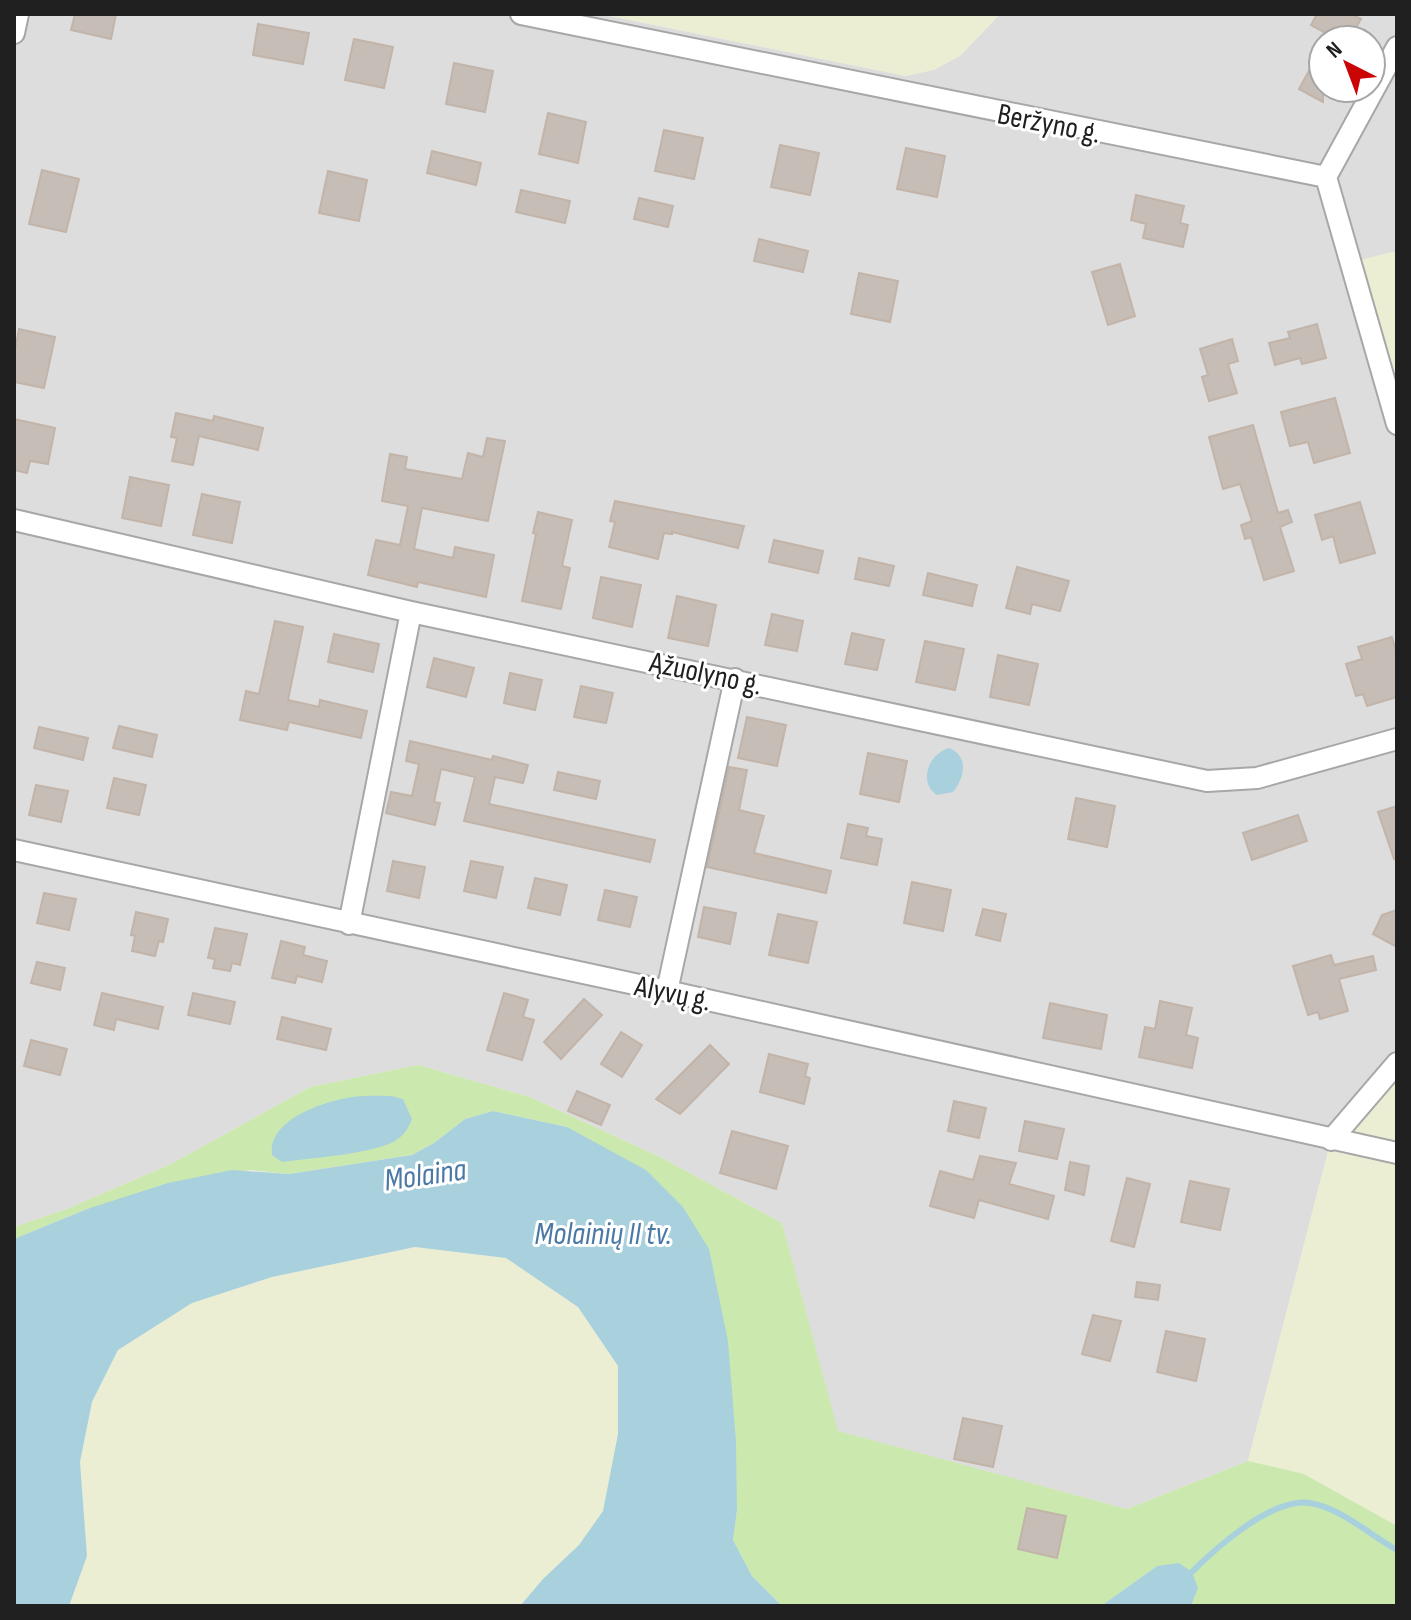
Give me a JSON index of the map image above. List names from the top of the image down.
{
  "streets": {
    "street": ["Beržyno g.", "Ąžuolyno g.", "Alyvų g."]
  },
  "water": ["Molaina", "Molainių II tv."],
  "north": "top left"
}
